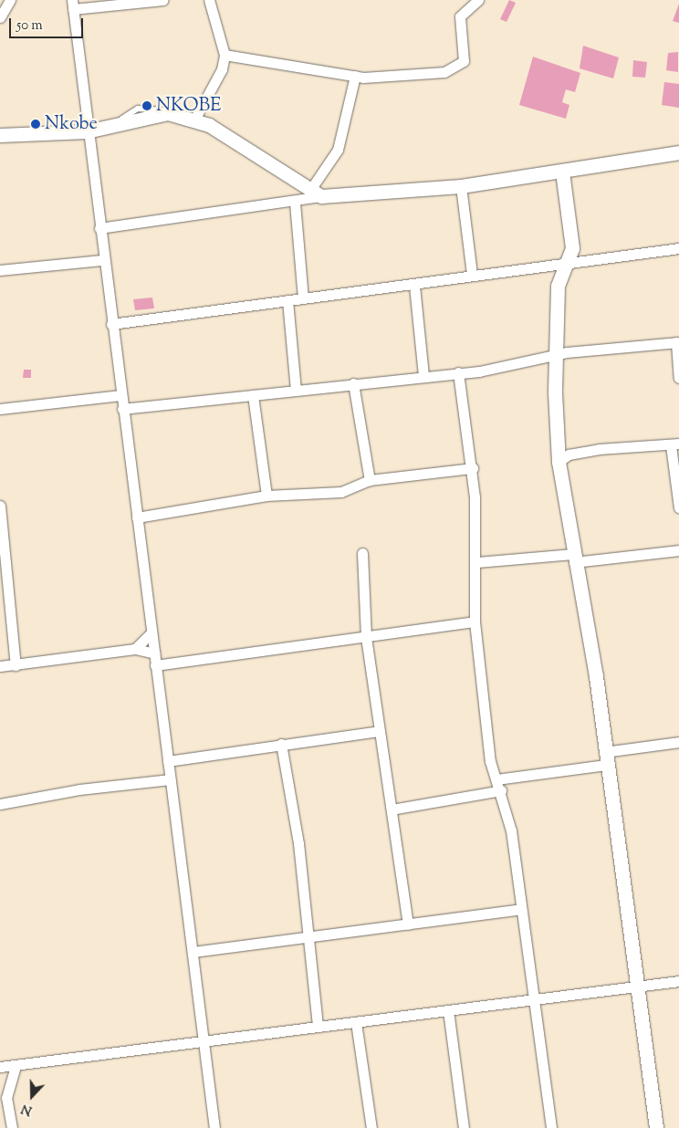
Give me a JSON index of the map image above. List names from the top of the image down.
{
  "places": ["NKOBE", "Nkobe"],
  "scale_bar": "50 m",
  "north": "bottom"
}
